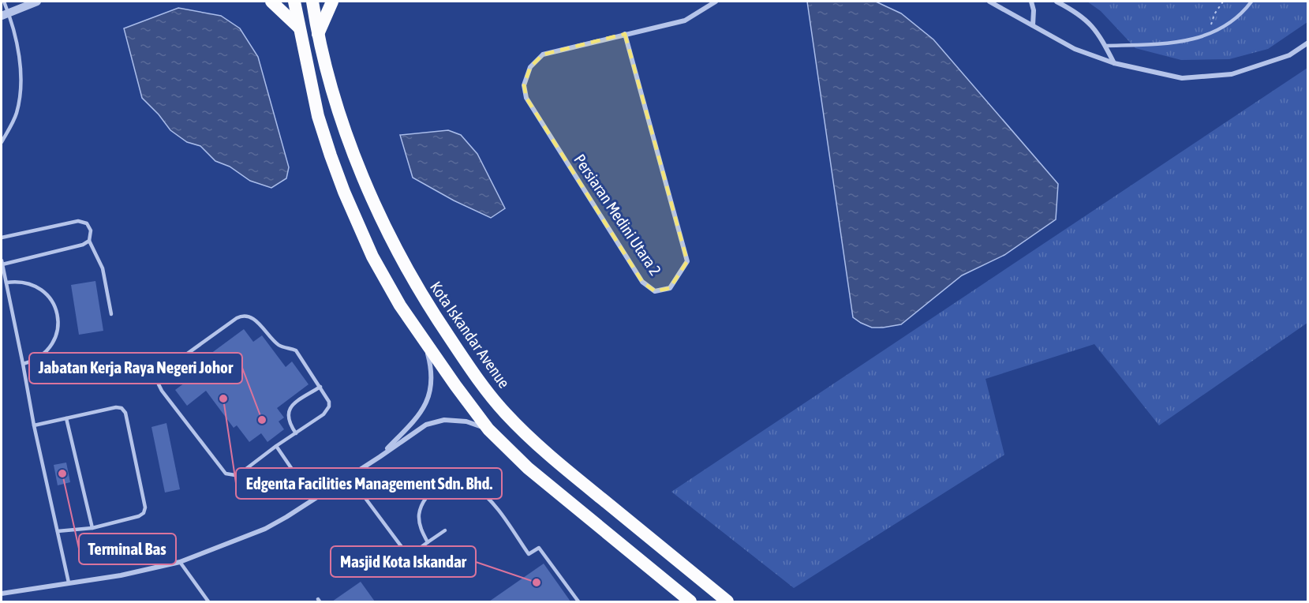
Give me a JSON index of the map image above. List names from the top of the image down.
{
  "streets": {
    "highway": ["Kota Iskandar Avenue"],
    "street": ["Persiaran Medini Utara 2"]
  },
  "places": [
    "Edgenta Facilities Management Sdn. Bhd.",
    "Jabatan Kerja Raya Negeri Johor",
    "Terminal Bas",
    "Masjid Kota Iskandar"
  ]
}
